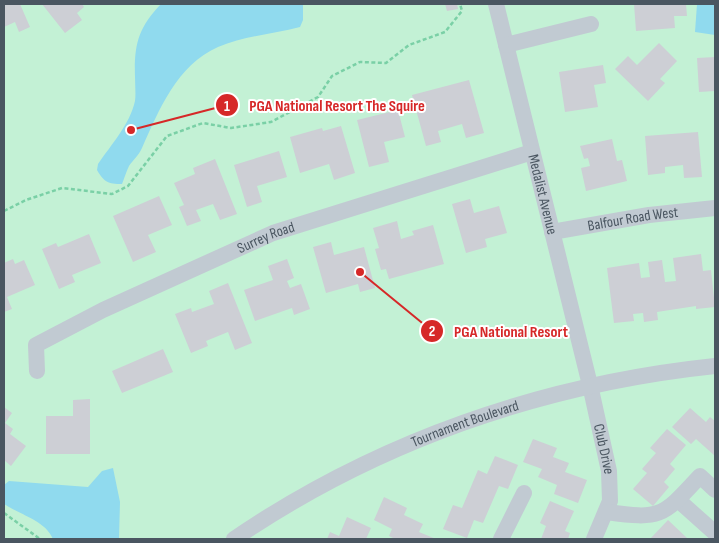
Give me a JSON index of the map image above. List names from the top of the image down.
{
  "streets": {
    "street": [
      "Medalist Avenue",
      "Balfour Road West",
      "Surrey Road",
      "Tournament Boulevard",
      "Club Drive"
    ]
  },
  "crossings": [
    ["Medalist Avenue", "Balfour Road West"],
    ["Medalist Avenue", "Surrey Road"],
    ["Medalist Avenue", "Tournament Boulevard"],
    ["Medalist Avenue", "Club Drive"],
    ["Tournament Boulevard", "Club Drive"]
  ],
  "places": ["PGA National Resort The Squire", "PGA National Resort"]
}
